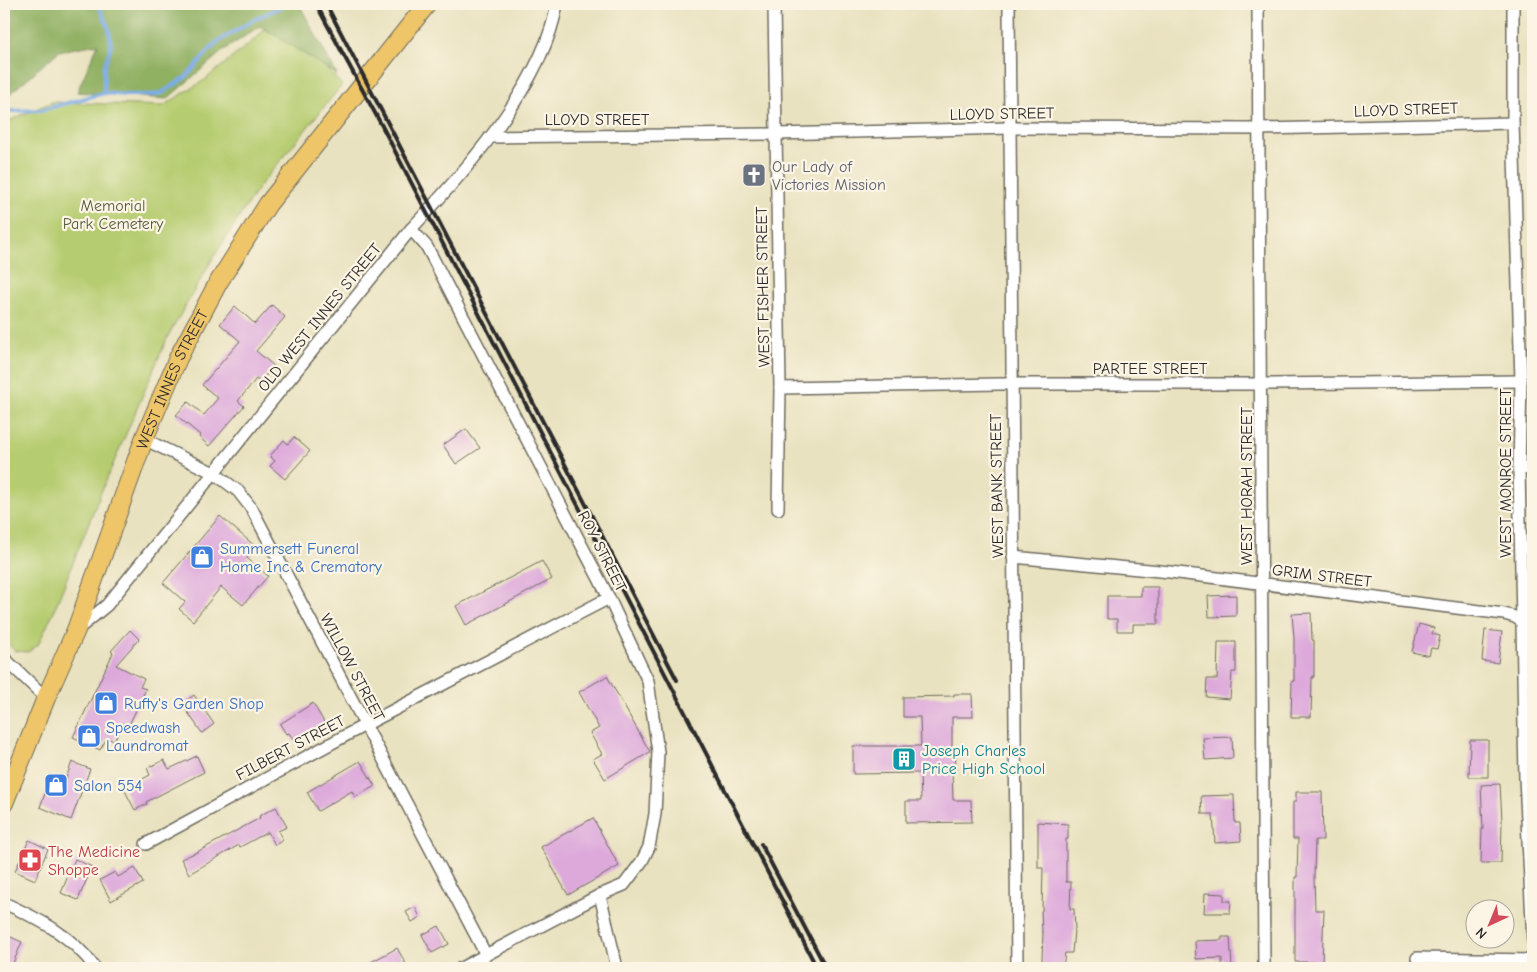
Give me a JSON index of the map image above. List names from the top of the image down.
{
  "streets": {
    "main road": ["WEST INNES STREET"],
    "street": [
      "LLOYD STREET",
      "WEST FISHER STREET",
      "OLD WEST INNES STREET",
      "PARTEE STREET",
      "WEST MONROE STREET",
      "WEST BANK STREET",
      "WEST HORAH STREET",
      "ROY STREET",
      "GRIM STREET",
      "WILLOW STREET",
      "FILBERT STREET"
    ]
  },
  "crossings": [
    ["LLOYD STREET", "WEST FISHER STREET"],
    ["LLOYD STREET", "OLD WEST INNES STREET"],
    ["LLOYD STREET", "WEST MONROE STREET"],
    ["LLOYD STREET", "WEST BANK STREET"],
    ["LLOYD STREET", "WEST HORAH STREET"],
    ["WEST FISHER STREET", "PARTEE STREET"],
    ["OLD WEST INNES STREET", "WEST INNES STREET"],
    ["OLD WEST INNES STREET", "ROY STREET"],
    ["OLD WEST INNES STREET", "WILLOW STREET"],
    ["PARTEE STREET", "WEST MONROE STREET"],
    ["PARTEE STREET", "WEST BANK STREET"],
    ["PARTEE STREET", "WEST HORAH STREET"],
    ["WEST INNES STREET", "WILLOW STREET"],
    ["WEST MONROE STREET", "GRIM STREET"],
    ["WEST BANK STREET", "GRIM STREET"],
    ["WEST HORAH STREET", "GRIM STREET"],
    ["ROY STREET", "WILLOW STREET"],
    ["ROY STREET", "FILBERT STREET"],
    ["WILLOW STREET", "FILBERT STREET"]
  ],
  "parks": ["Memorial Park Cemetery"],
  "places": {
    "church": ["Our Lady of Victories Mission"],
    "shop": [
      "Summersett Funeral Home Inc & Crematory",
      "Rufty's Garden Shop",
      "Speedwash Laundromat",
      "Salon 554"
    ],
    "building": ["Joseph Charles Price High School"],
    "pharmacy": ["The Medicine Shoppe"]
  },
  "north": "bottom left"
}
